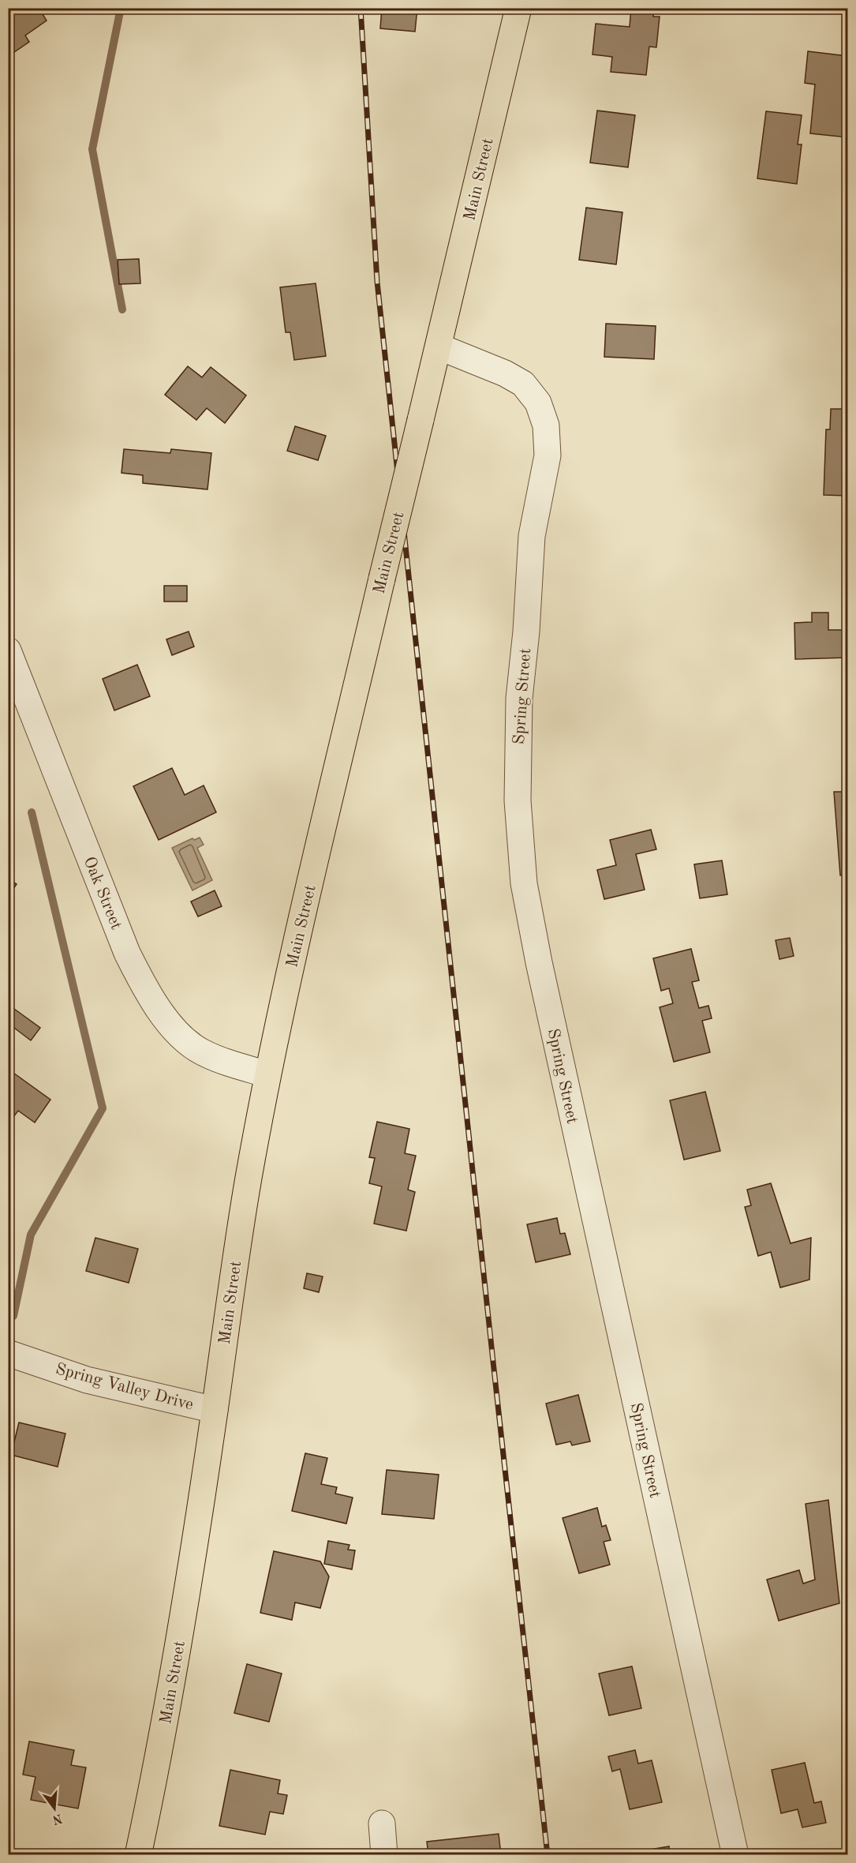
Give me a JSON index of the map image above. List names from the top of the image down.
{
  "streets": {
    "main road": ["Main Street"],
    "street": ["Spring Street", "Oak Street", "Spring Valley Drive"]
  },
  "crossings": [
    ["Main Street", "Spring Street"],
    ["Main Street", "Oak Street"],
    ["Main Street", "Spring Valley Drive"]
  ],
  "north": "bottom"
}
